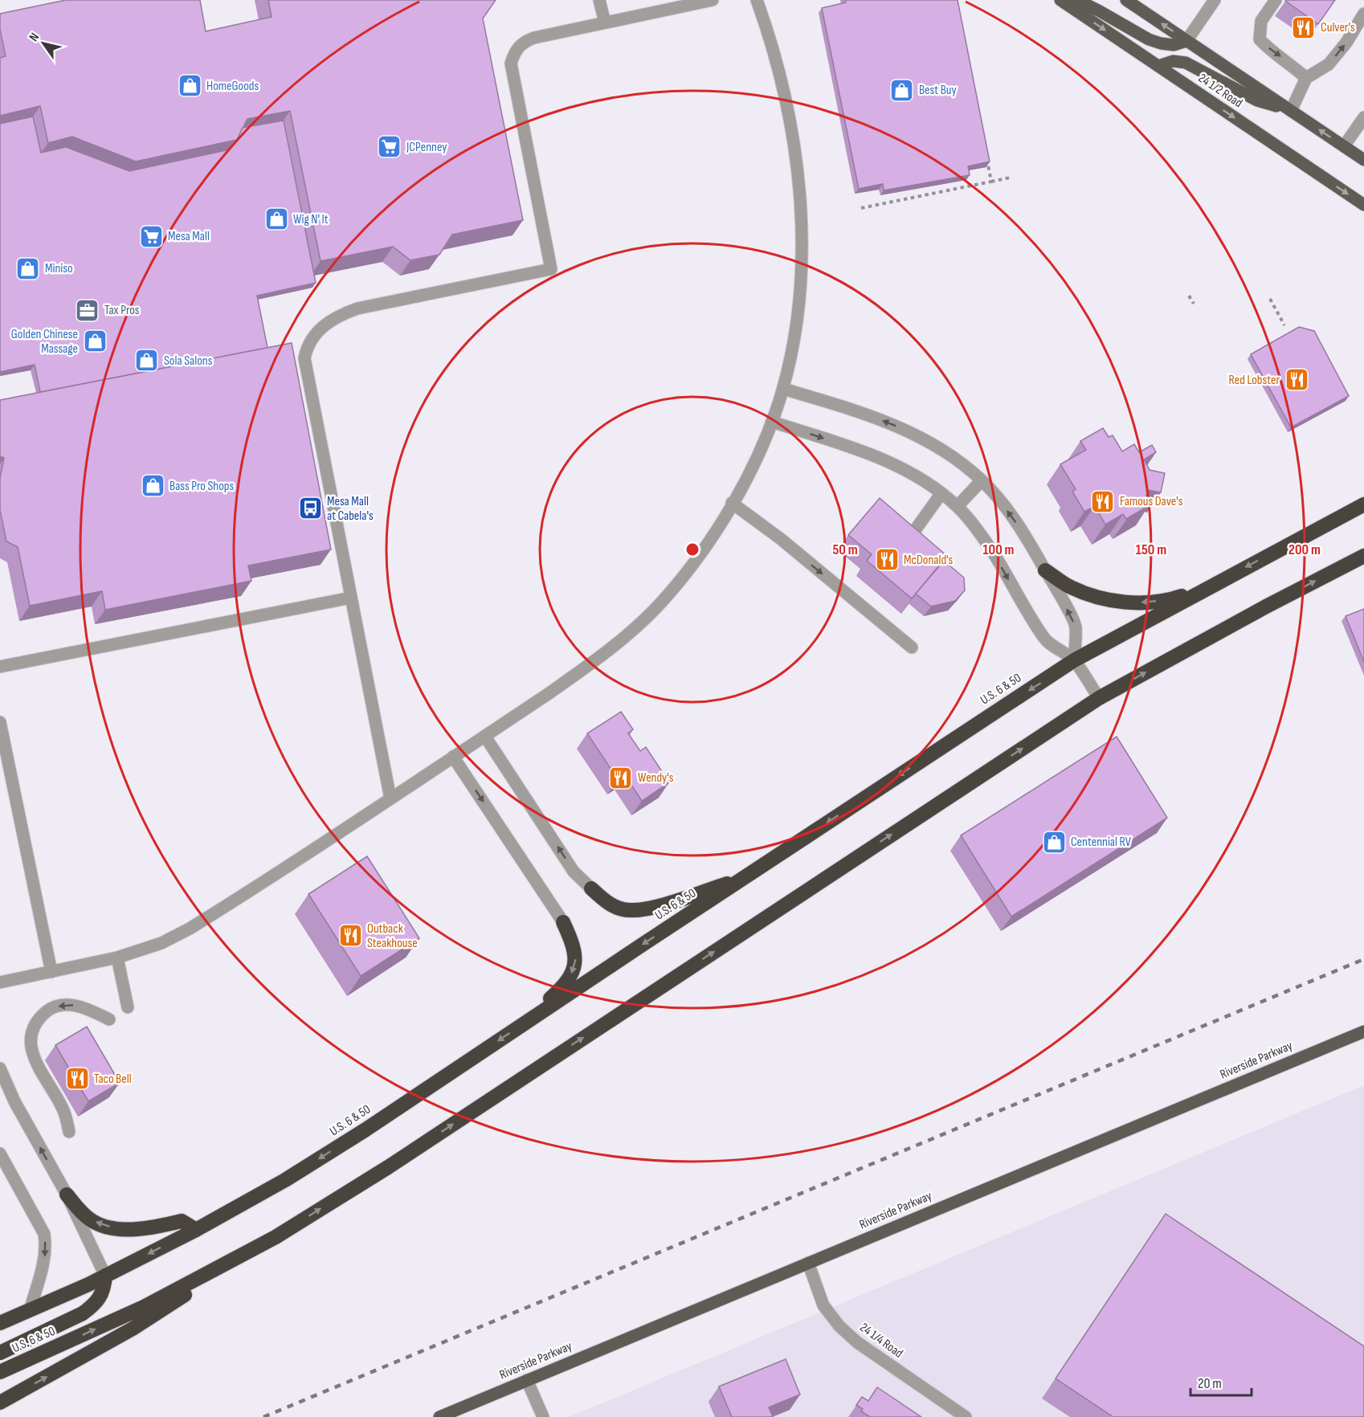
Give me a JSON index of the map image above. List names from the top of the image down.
{
  "streets": {
    "highway": ["U.S. 6 & 50"],
    "main road": ["24 1/2 Road", "Riverside Parkway"],
    "street": ["24 1/4 Road"]
  },
  "crossings": [
    ["Riverside Parkway", "24 1/4 Road"]
  ],
  "places": {
    "restaurant": [
      "Culver's",
      "Red Lobster",
      "Famous Dave's",
      "McDonald's",
      "Wendy's",
      "Outback Steakhouse",
      "Taco Bell"
    ],
    "shop": [
      "HomeGoods",
      "Best Buy",
      "Wig N' It",
      "Miniso",
      "Golden Chinese Massage",
      "Sola Salons",
      "Bass Pro Shops",
      "Centennial RV"
    ],
    "supermarket": ["JCPenney", "Mesa Mall"],
    "office": ["Tax Pros"],
    "bus stop": ["Mesa Mall at Cabela's"]
  },
  "scale_bar": "20 m",
  "north": "top left",
  "rings": [
    "50 m",
    "100 m",
    "150 m",
    "200 m"
  ]
}
